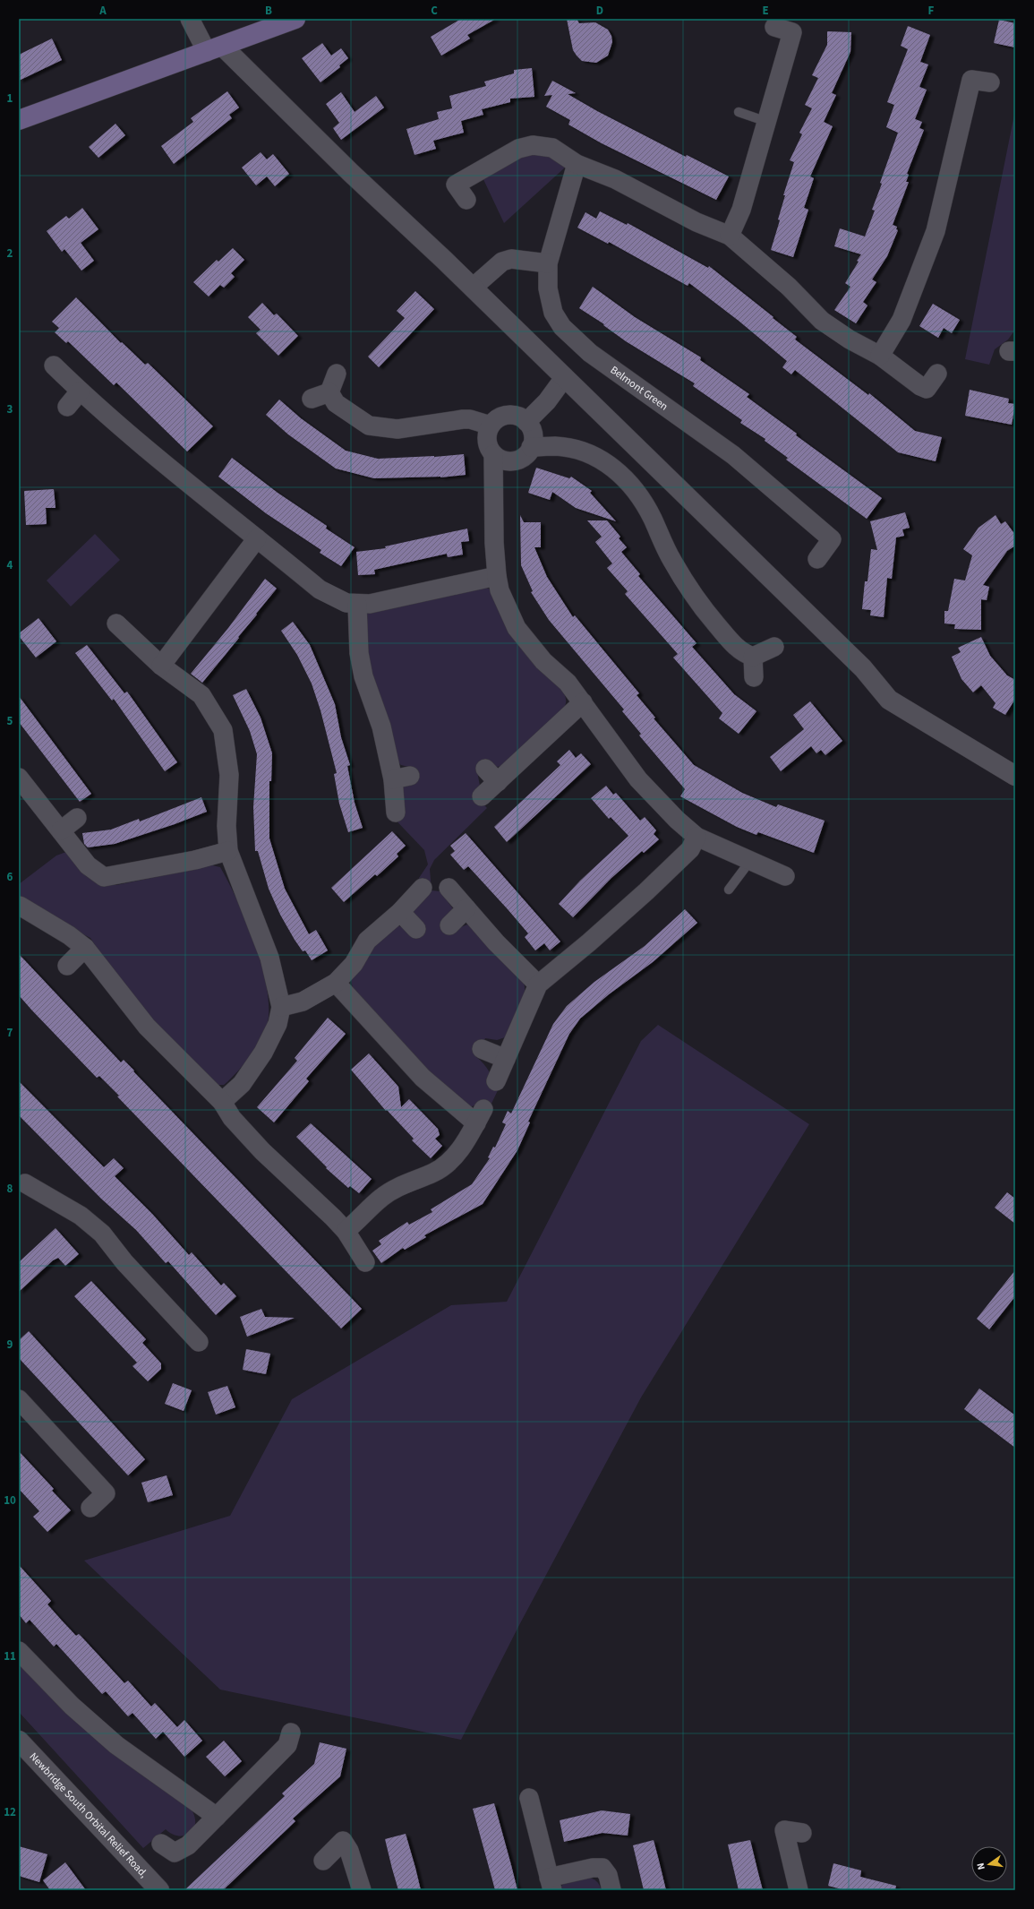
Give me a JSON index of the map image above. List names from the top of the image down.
{
  "streets": {
    "street": ["Belmont Green", "Newbridge South Orbital Relief Road,"]
  },
  "north": "left",
  "grid": {
    "columns": [
      "A",
      "B",
      "C",
      "D",
      "E",
      "F"
    ],
    "rows": [
      "1",
      "2",
      "3",
      "4",
      "5",
      "6",
      "7",
      "8",
      "9",
      "10",
      "11",
      "12"
    ]
  }
}
